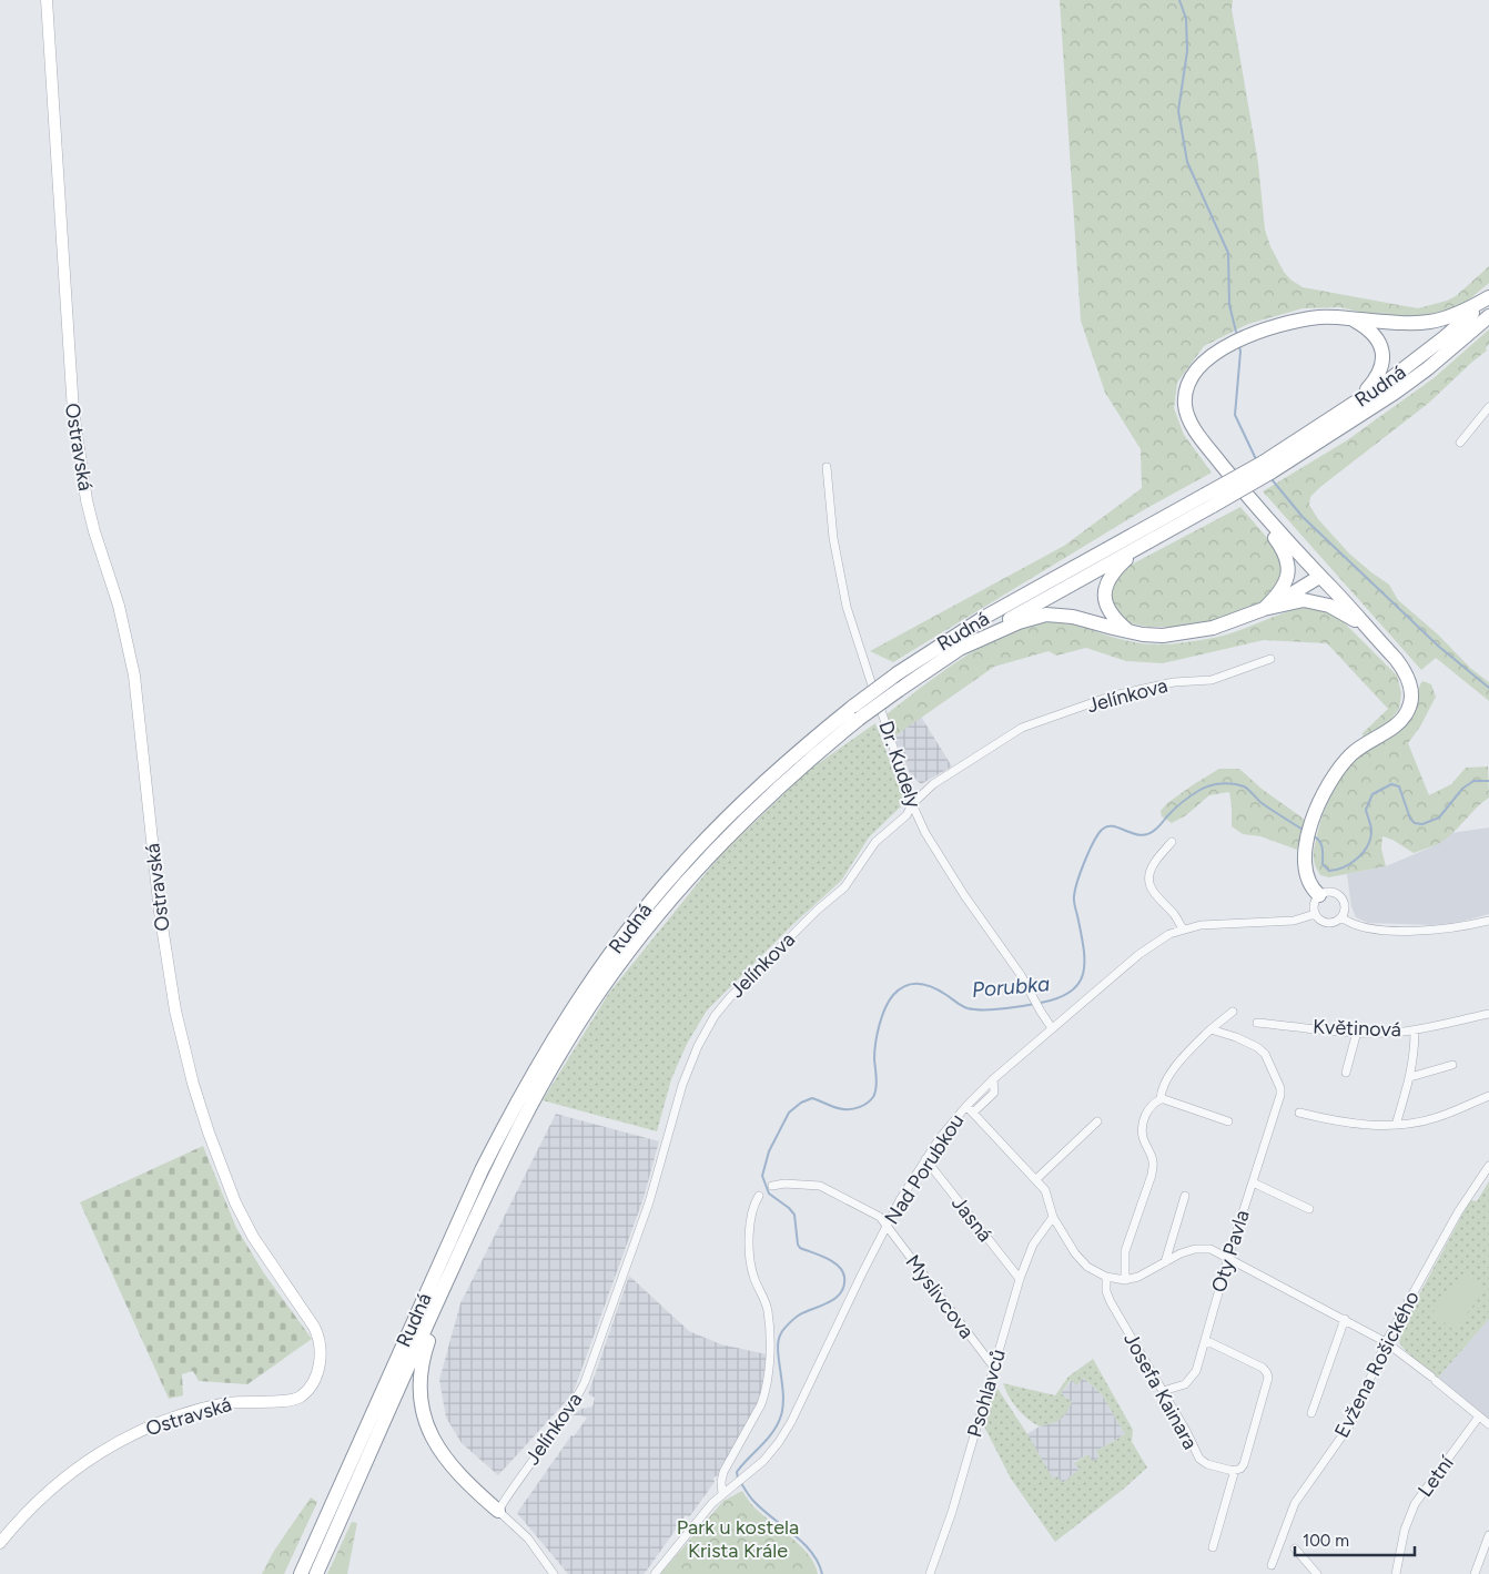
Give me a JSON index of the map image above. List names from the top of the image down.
{
  "streets": {
    "highway": ["Rudná"],
    "street": [
      "Ostravská",
      "Jelínkova",
      "Dr. Kudely",
      "Květinová",
      "Nad Porubkou",
      "Jasná",
      "Oty Pavla",
      "Myslivcova",
      "Evžena Rošického",
      "Josefa Kainara",
      "Psohlavců",
      "Letní"
    ]
  },
  "crossings": [
    ["Jelínkova", "Dr. Kudely"],
    ["Dr. Kudely", "Nad Porubkou"],
    ["Nad Porubkou", "Jasná"],
    ["Nad Porubkou", "Myslivcova"],
    ["Jasná", "Psohlavců"],
    ["Oty Pavla", "Josefa Kainara"],
    ["Myslivcova", "Psohlavců"]
  ],
  "water": ["Porubka"],
  "parks": ["Park u kostela Krista Krále"],
  "scale_bar": "100 m"
}
